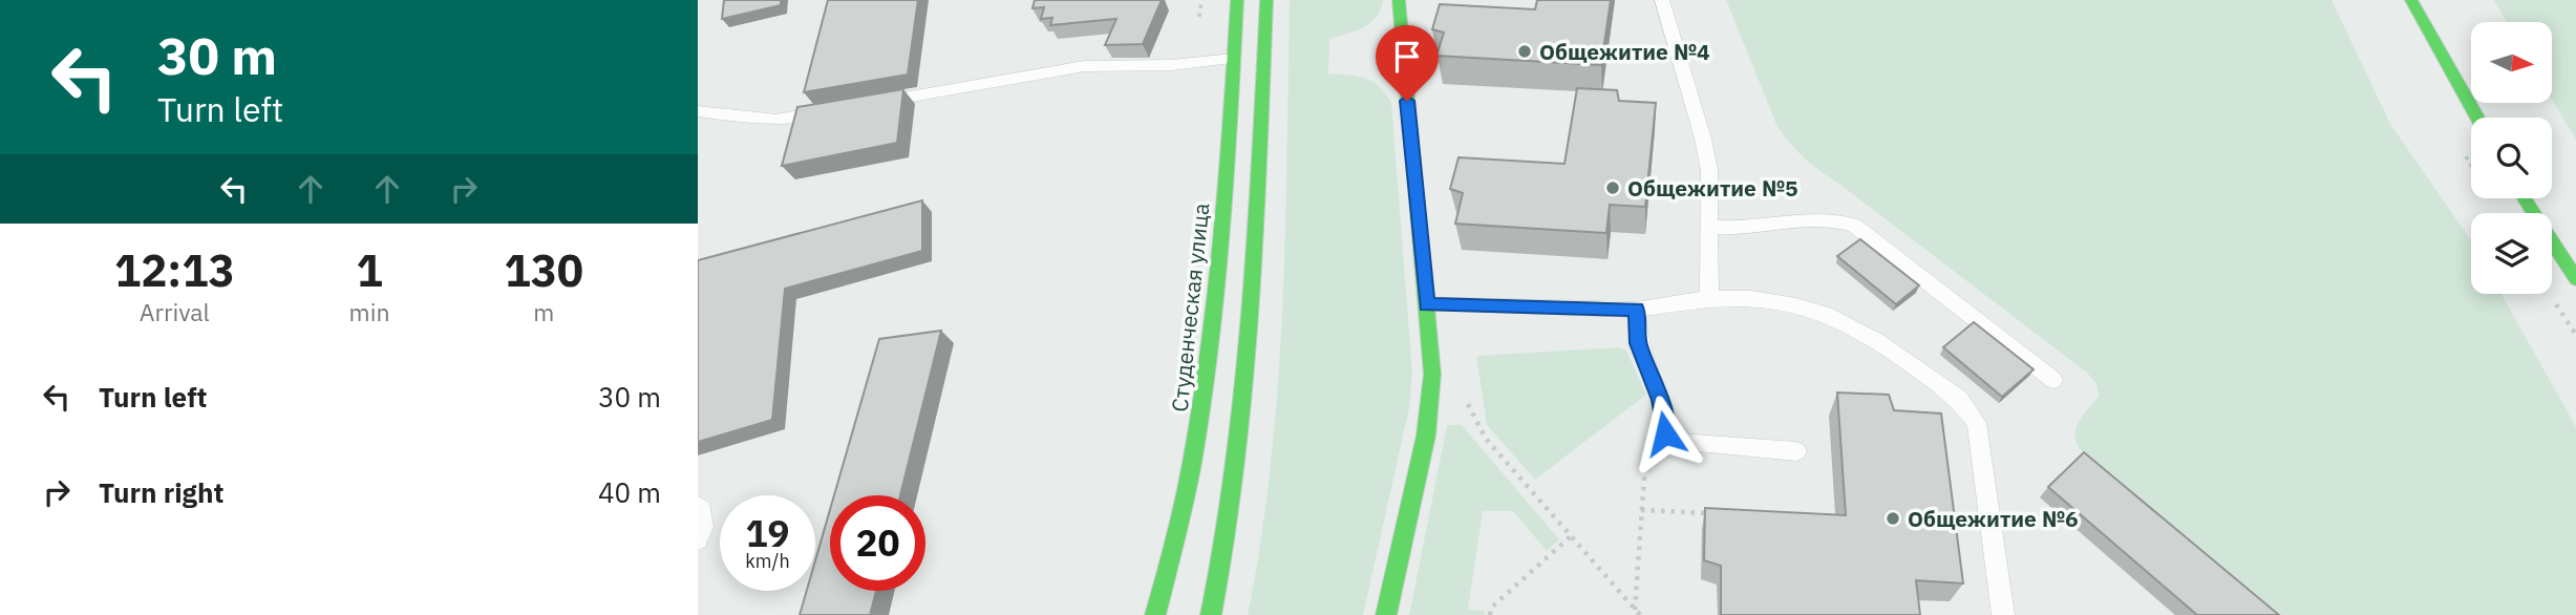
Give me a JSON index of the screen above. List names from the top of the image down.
{
  "streets": {
    "main road": ["Студенческая улица"]
  },
  "places": ["Общежитие №4", "Общежитие №5", "Общежитие №6"],
  "north": "right",
  "page": {
    "turn": ["30 m", "Turn left"],
    "eta": [
      "12:13",
      "Arrival",
      "1",
      "min",
      "130",
      "m"
    ],
    "list": [
      {
        "name": "Turn left",
        "value": "30 m"
      },
      {
        "name": "Turn right",
        "value": "40 m"
      }
    ],
    "speed": "19 km/h",
    "limit": "20"
  }
}
